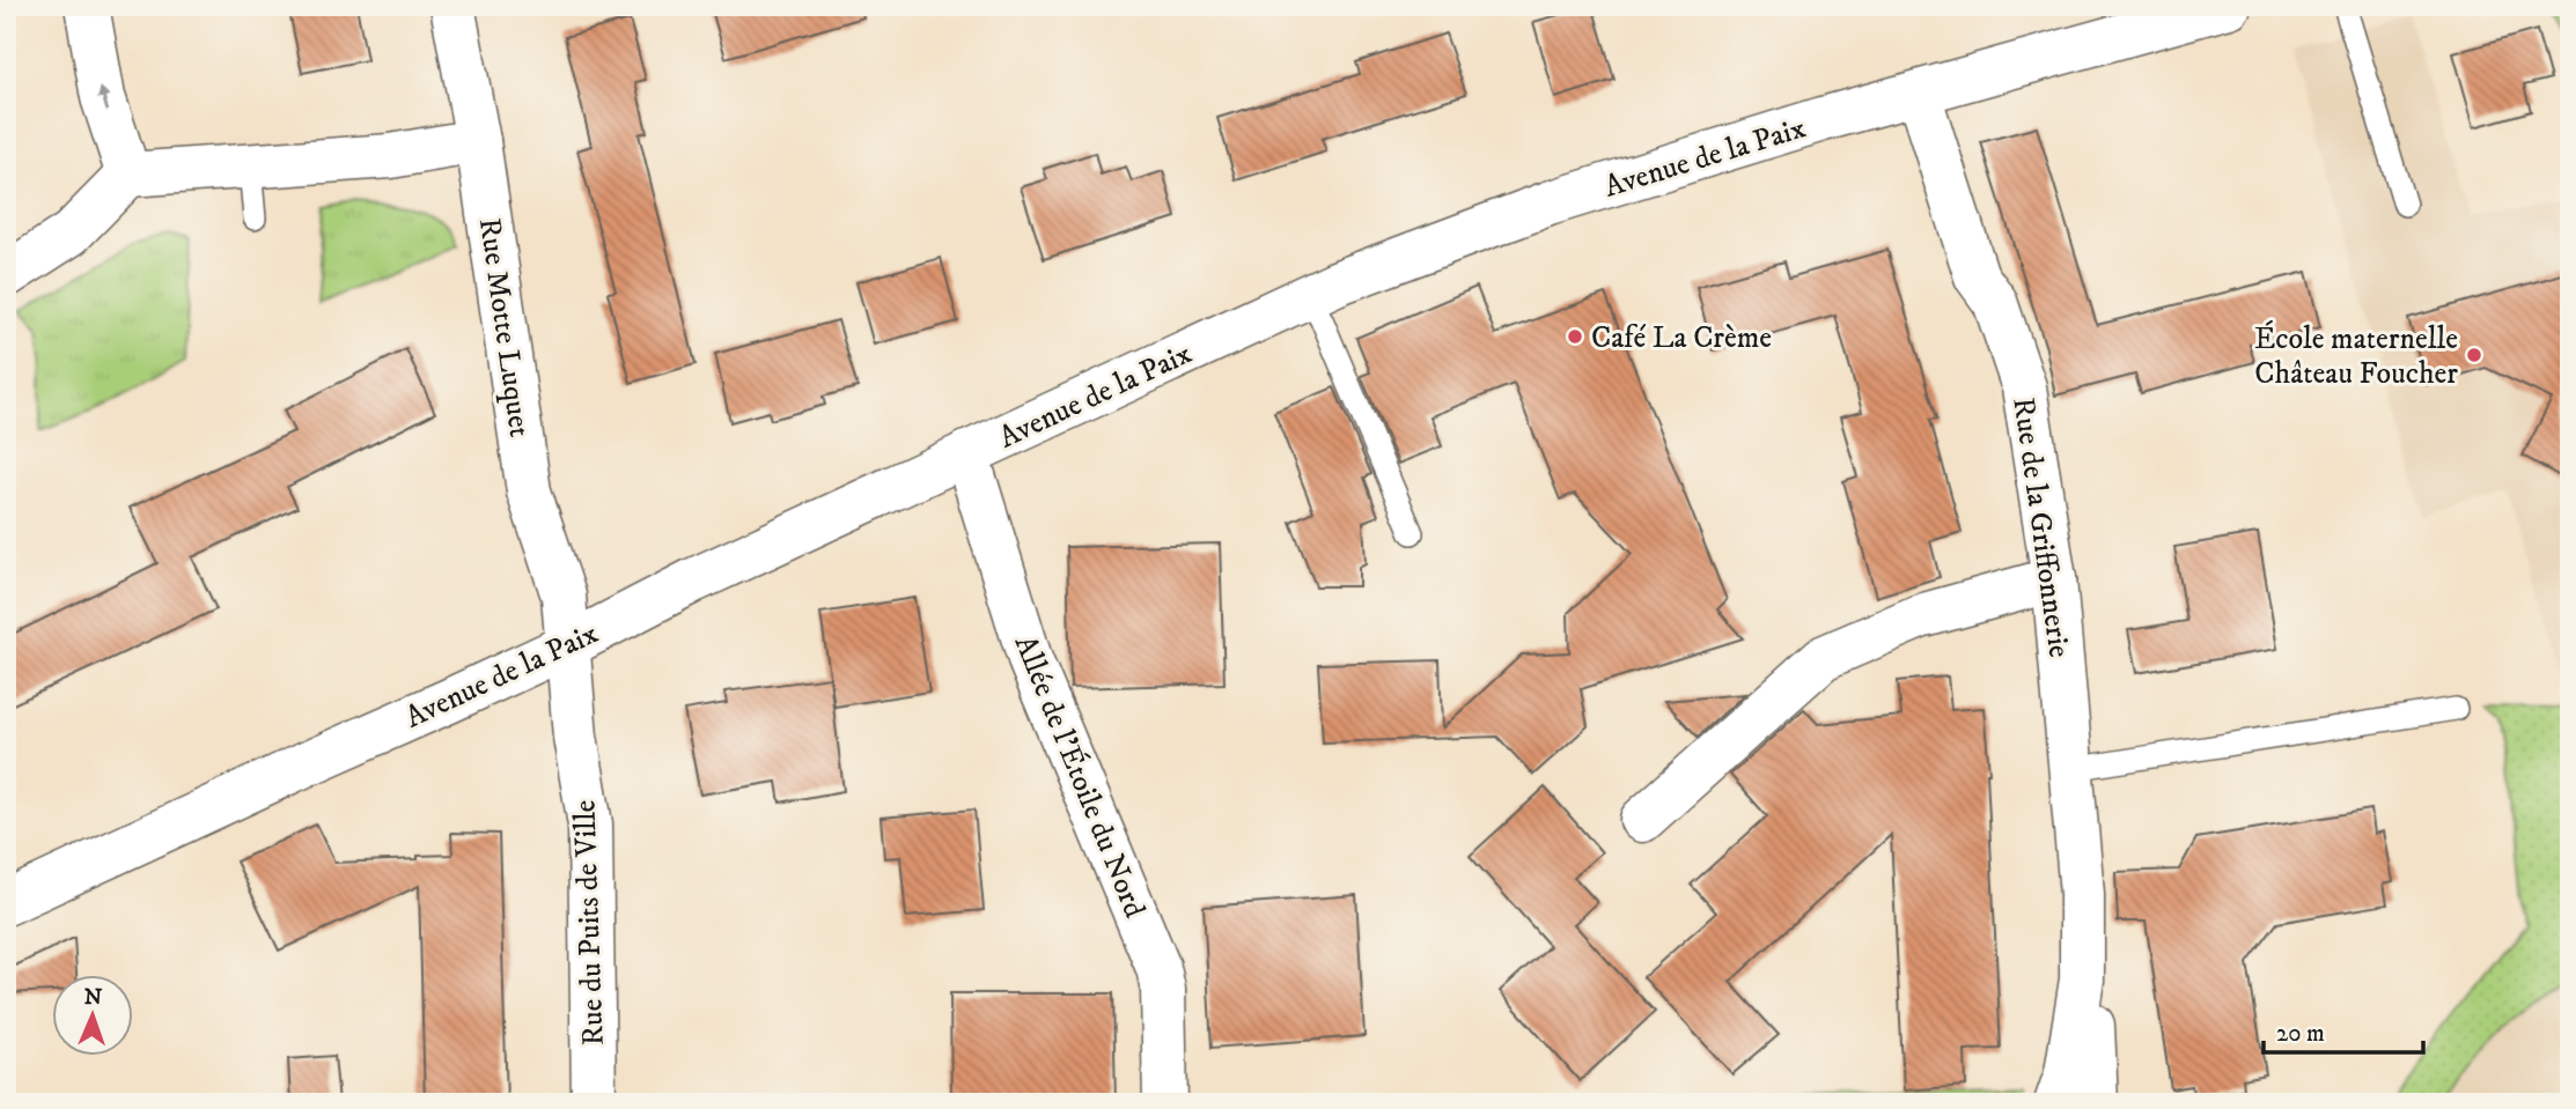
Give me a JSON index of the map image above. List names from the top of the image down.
{
  "streets": {
    "street": [
      "Avenue de la Paix",
      "Rue Motte Luquet",
      "Rue de la Griffonnerie",
      "Allée de l'Étoile du Nord",
      "Rue du Puits de Ville"
    ]
  },
  "crossings": [
    ["Avenue de la Paix", "Rue Motte Luquet"],
    ["Avenue de la Paix", "Rue de la Griffonnerie"],
    ["Avenue de la Paix", "Allée de l'Étoile du Nord"],
    ["Avenue de la Paix", "Rue du Puits de Ville"],
    ["Rue Motte Luquet", "Rue du Puits de Ville"]
  ],
  "places": ["Café La Crème", "École maternelle Château Foucher"],
  "scale_bar": "20 m",
  "north": "top"
}
